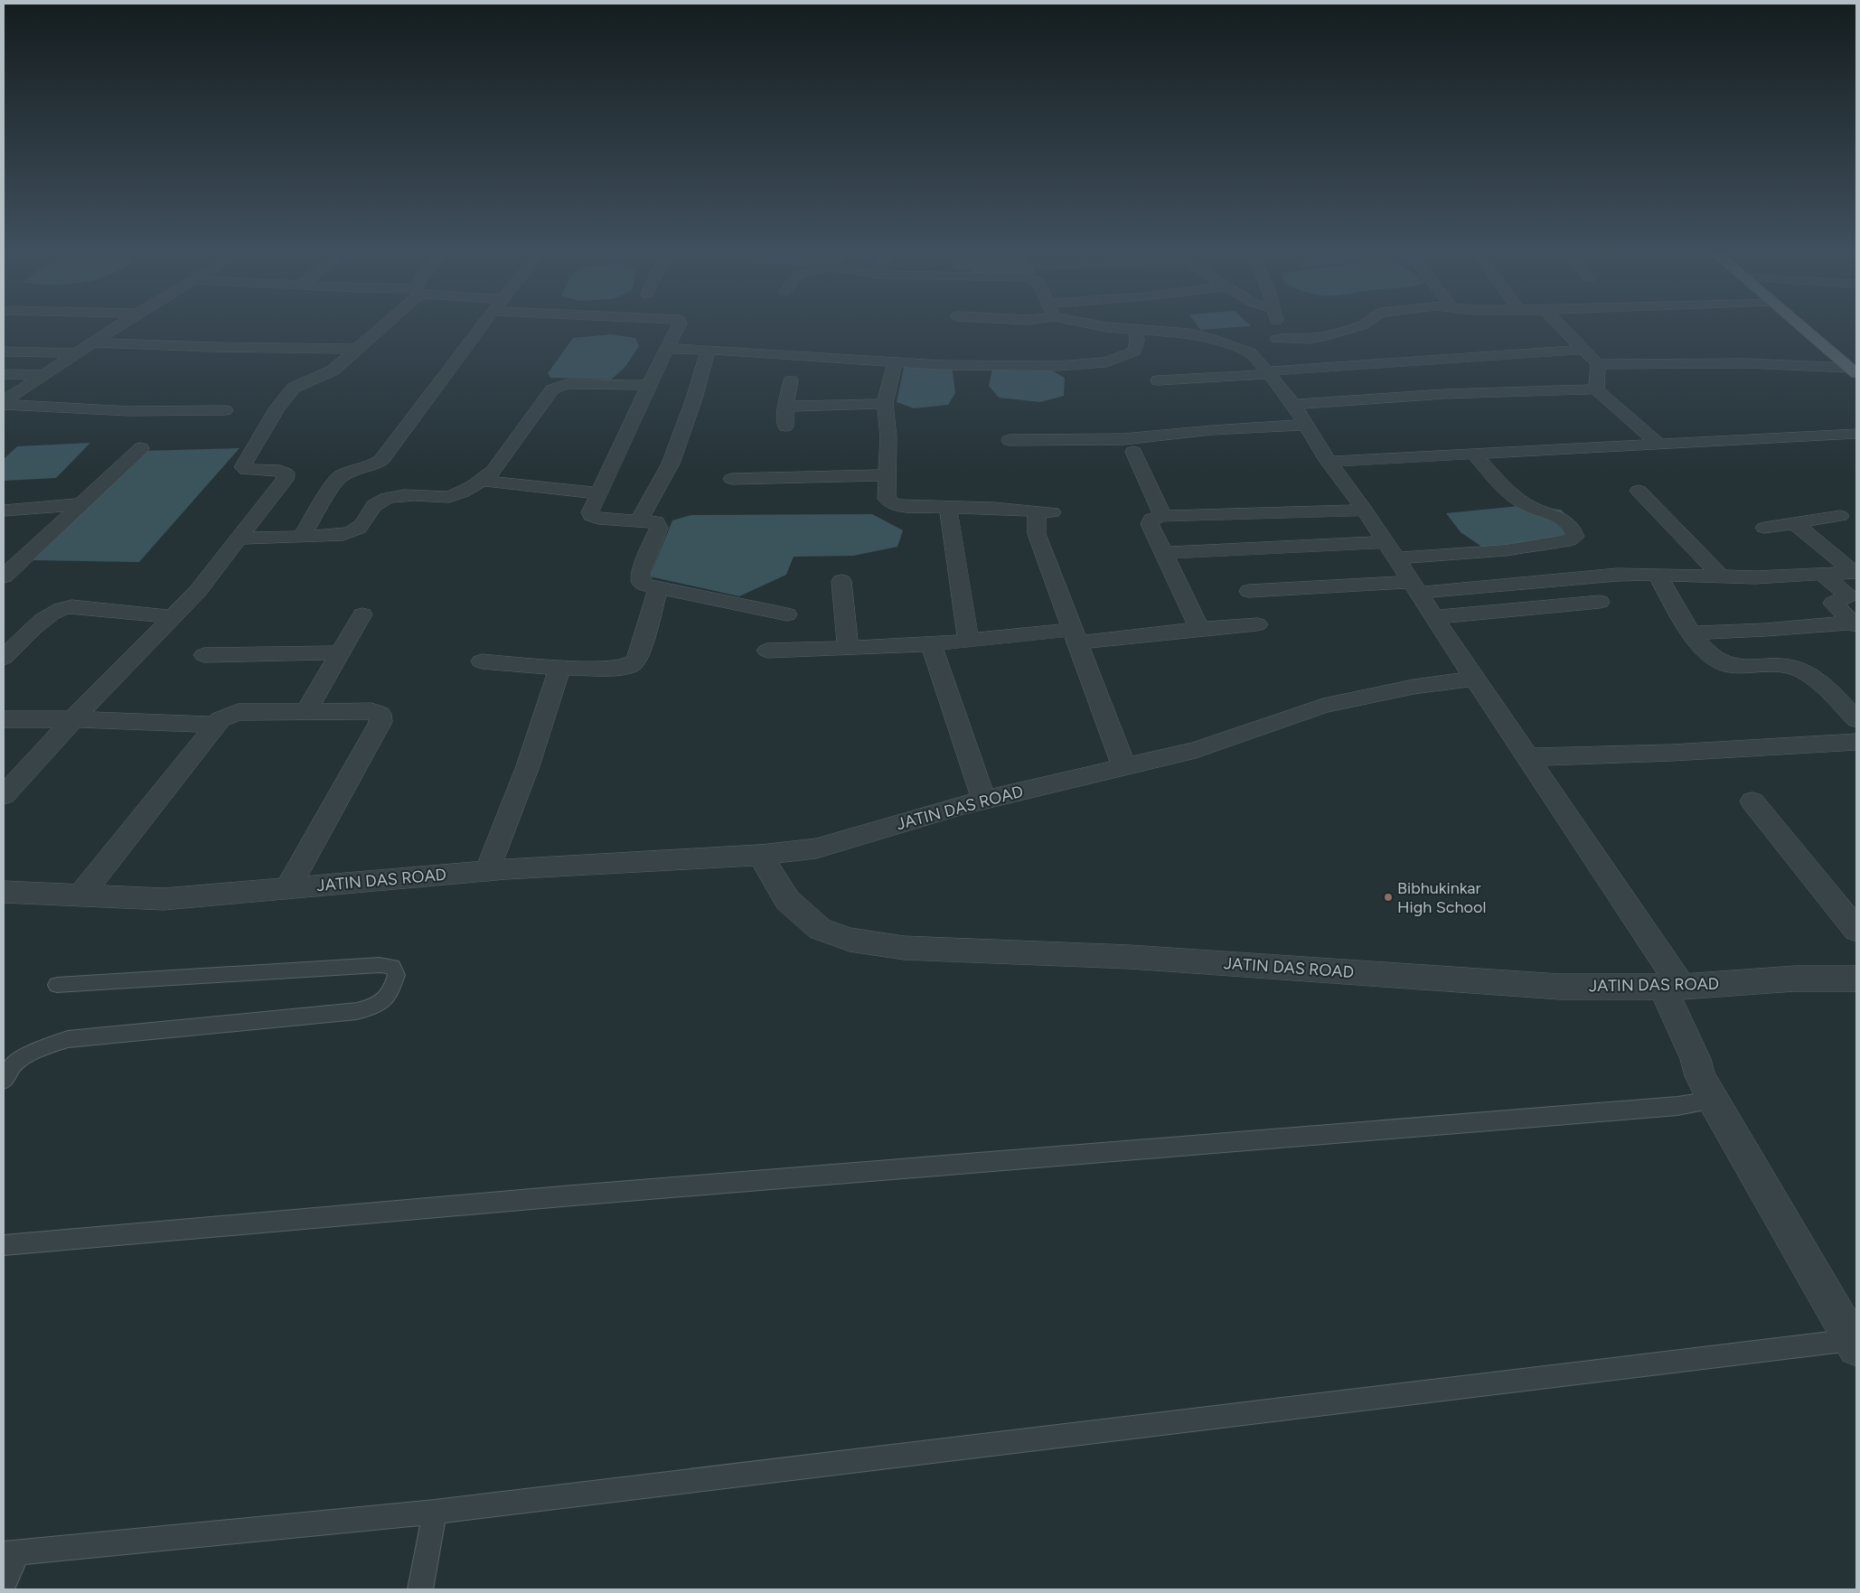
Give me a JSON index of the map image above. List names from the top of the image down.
{
  "streets": {
    "street": ["JATIN DAS ROAD"]
  },
  "places": ["Bibhukinkar High School"]
}
